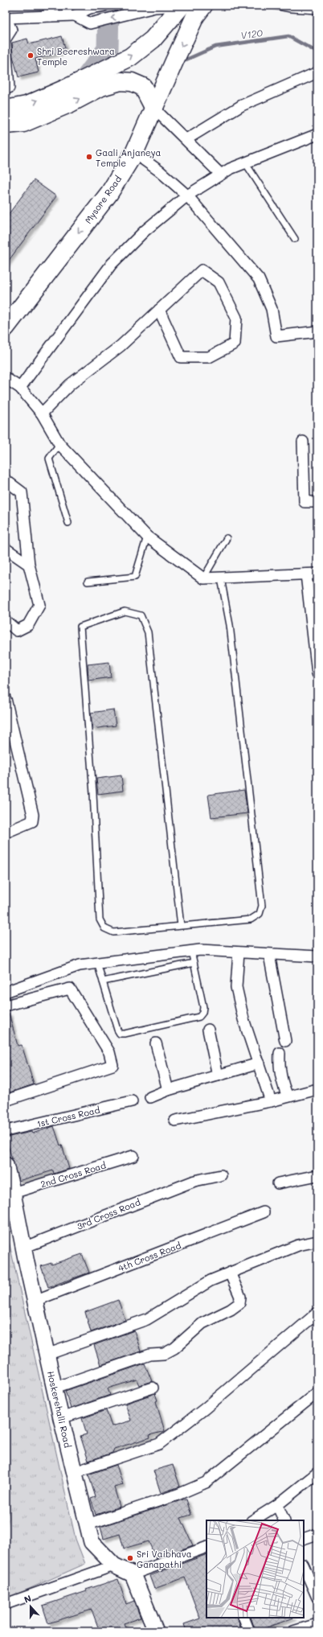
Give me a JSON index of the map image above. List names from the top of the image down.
{
  "streets": {
    "highway": ["Mysore Road"],
    "street": [
      "1st Cross Road",
      "2nd Cross Road",
      "3rd Cross Road",
      "4th Cross Road",
      "Hoskerehalli Road"
    ]
  },
  "crossings": [
    ["2nd Cross Road", "Hoskerehalli Road"],
    ["3rd Cross Road", "Hoskerehalli Road"],
    ["4th Cross Road", "Hoskerehalli Road"]
  ],
  "one_way": ["Mysore Road"],
  "water": ["V120"],
  "places": ["Shri Beereshwara Temple", "Gaali Anjaneya Temple", "Sri Vaibhava Ganapathi"],
  "north": "top"
}
